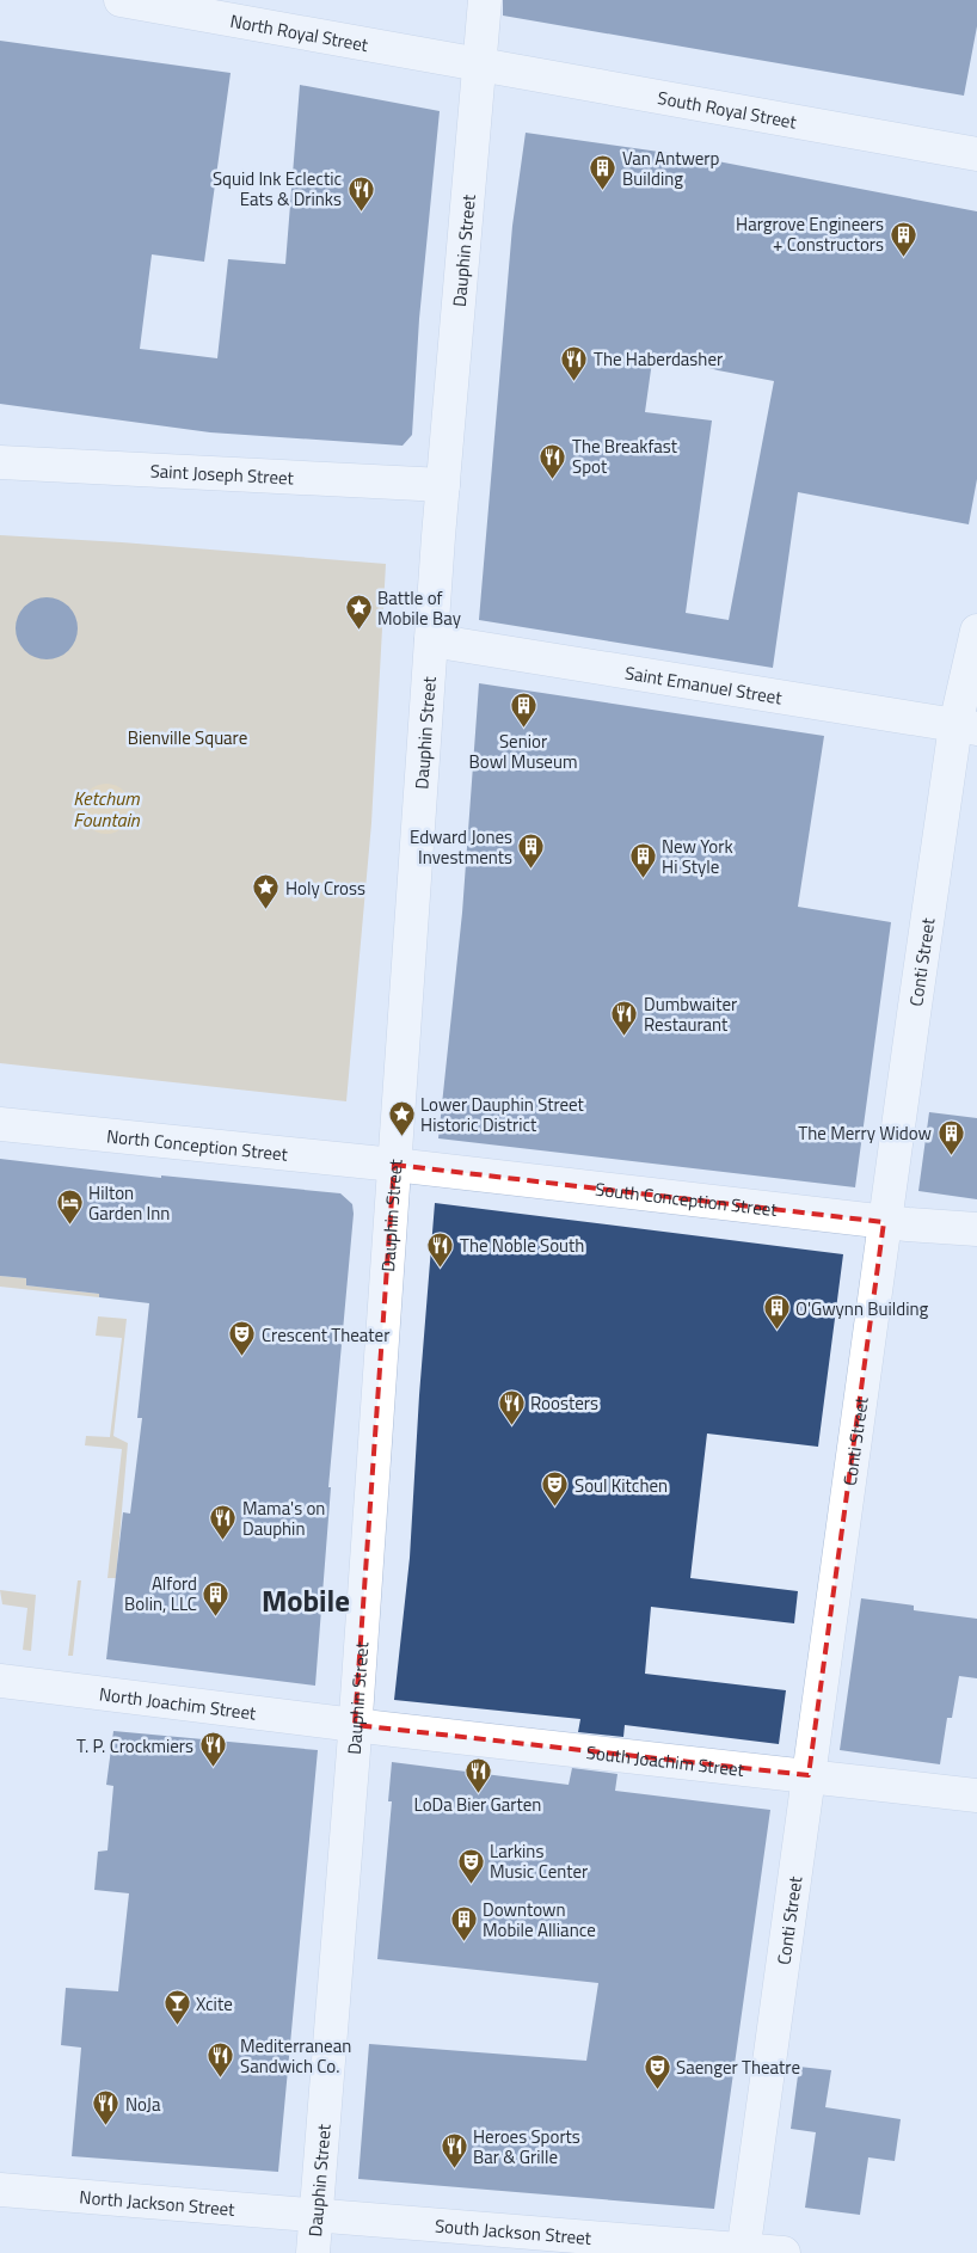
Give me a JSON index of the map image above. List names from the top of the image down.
{
  "streets": {
    "street": [
      "North Royal Street",
      "South Royal Street",
      "Dauphin Street",
      "Saint Joseph Street",
      "Saint Emanuel Street",
      "Conti Street",
      "North Conception Street",
      "South Conception Street",
      "North Joachim Street",
      "South Joachim Street",
      "North Jackson Street",
      "South Jackson Street"
    ]
  },
  "crossings": [
    ["North Royal Street", "South Royal Street"],
    ["North Royal Street", "Dauphin Street"],
    ["South Royal Street", "Dauphin Street"],
    ["Dauphin Street", "Saint Joseph Street"],
    ["Dauphin Street", "Saint Emanuel Street"],
    ["Dauphin Street", "North Conception Street"],
    ["Dauphin Street", "South Conception Street"],
    ["Dauphin Street", "North Joachim Street"],
    ["Dauphin Street", "South Joachim Street"],
    ["Dauphin Street", "North Jackson Street"],
    ["Dauphin Street", "South Jackson Street"],
    ["Saint Emanuel Street", "Conti Street"],
    ["Conti Street", "South Conception Street"],
    ["Conti Street", "South Joachim Street"],
    ["Conti Street", "South Jackson Street"],
    ["North Conception Street", "South Conception Street"],
    ["North Joachim Street", "South Joachim Street"],
    ["North Jackson Street", "South Jackson Street"]
  ],
  "districts": ["Mobile"],
  "water": ["Ketchum Fountain"],
  "parks": ["Bienville Square"],
  "places": {
    "building": [
      "Van Antwerp Building",
      "Hargrove Engineers + Constructors",
      "Senior Bowl Museum",
      "Edward Jones Investments",
      "New York Hi Style",
      "The Merry Widow",
      "O'Gwynn Building",
      "Alford Bolin, LLC",
      "Downtown Mobile Alliance"
    ],
    "restaurant": [
      "Squid Ink Eclectic Eats & Drinks",
      "The Haberdasher",
      "The Breakfast Spot",
      "Dumbwaiter Restaurant",
      "The Noble South",
      "Roosters",
      "Mama's on Dauphin",
      "T. P. Crockmiers",
      "LoDa Bier Garten",
      "Mediterranean Sandwich Co.",
      "NoJa",
      "Heroes Sports Bar & Grille"
    ],
    "place": ["Battle of Mobile Bay", "Holy Cross", "Lower Dauphin Street Historic District"],
    "hotel": ["Hilton Garden Inn"],
    "theatre": [
      "Crescent Theater",
      "Soul Kitchen",
      "Larkins Music Center",
      "Saenger Theatre"
    ],
    "bar": ["Xcite"]
  }
}
